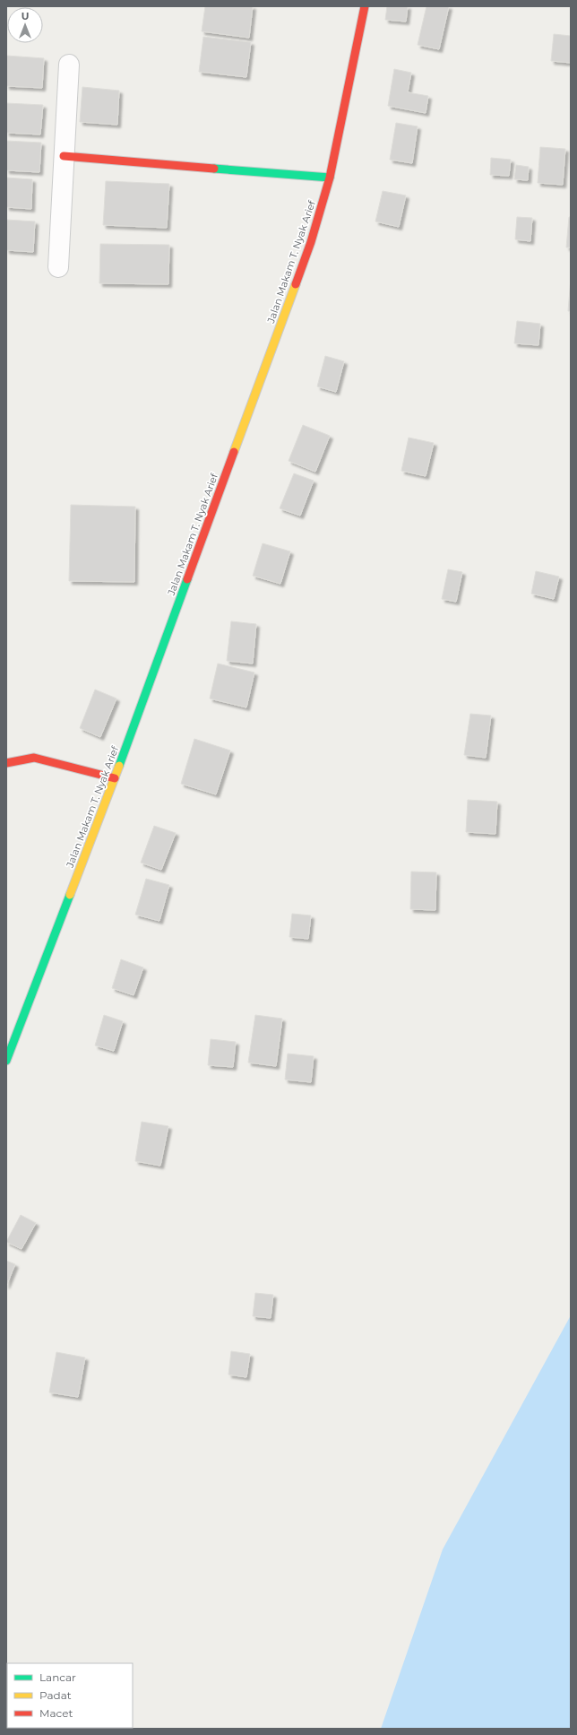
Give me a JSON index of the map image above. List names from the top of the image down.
{
  "streets": {
    "street": ["Jalan Makam T. Nyak Arief"]
  },
  "legend": ["Lancar", "Padat", "Macet"],
  "north": "top"
}
